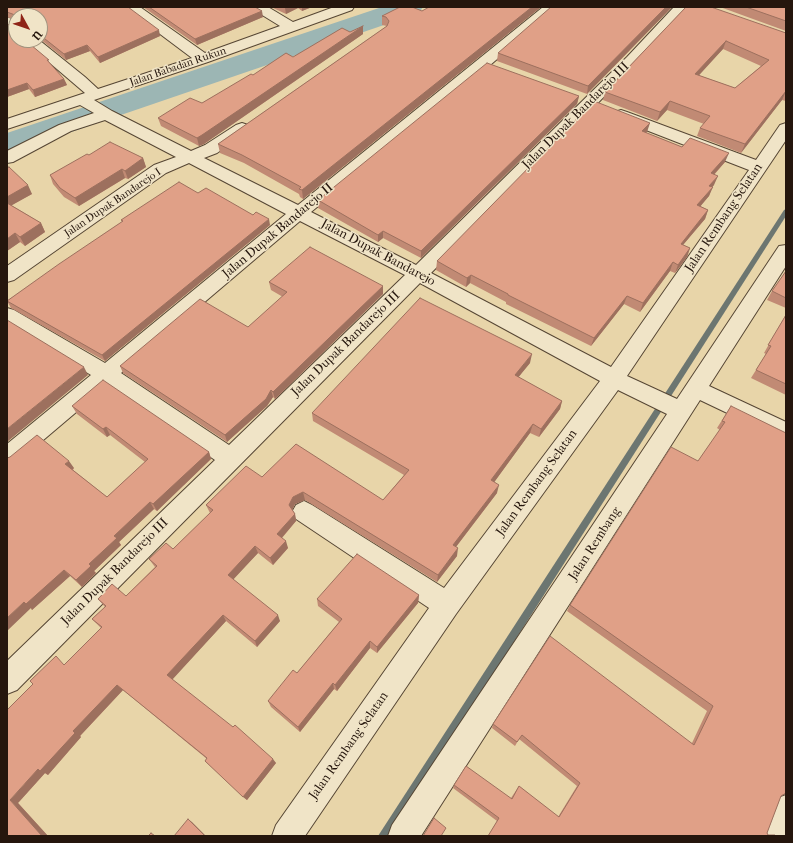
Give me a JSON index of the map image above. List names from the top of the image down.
{
  "streets": {
    "street": [
      "Jalan Babadan Rukun",
      "Jalan Dupak Bandarejo III",
      "Jalan Dupak Bandarejo I",
      "Jalan Rembang Selatan",
      "Jalan Dupak Bandarejo II",
      "Jalan Dupak Bandarejo",
      "Jalan Rembang"
    ]
  },
  "crossings": [
    ["Jalan Babadan Rukun", "Jalan Dupak Bandarejo"],
    ["Jalan Dupak Bandarejo III", "Jalan Dupak Bandarejo"],
    ["Jalan Dupak Bandarejo I", "Jalan Dupak Bandarejo"],
    ["Jalan Rembang Selatan", "Jalan Dupak Bandarejo"],
    ["Jalan Dupak Bandarejo II", "Jalan Dupak Bandarejo"],
    ["Jalan Dupak Bandarejo", "Jalan Rembang"]
  ],
  "north": "bottom right"
}
